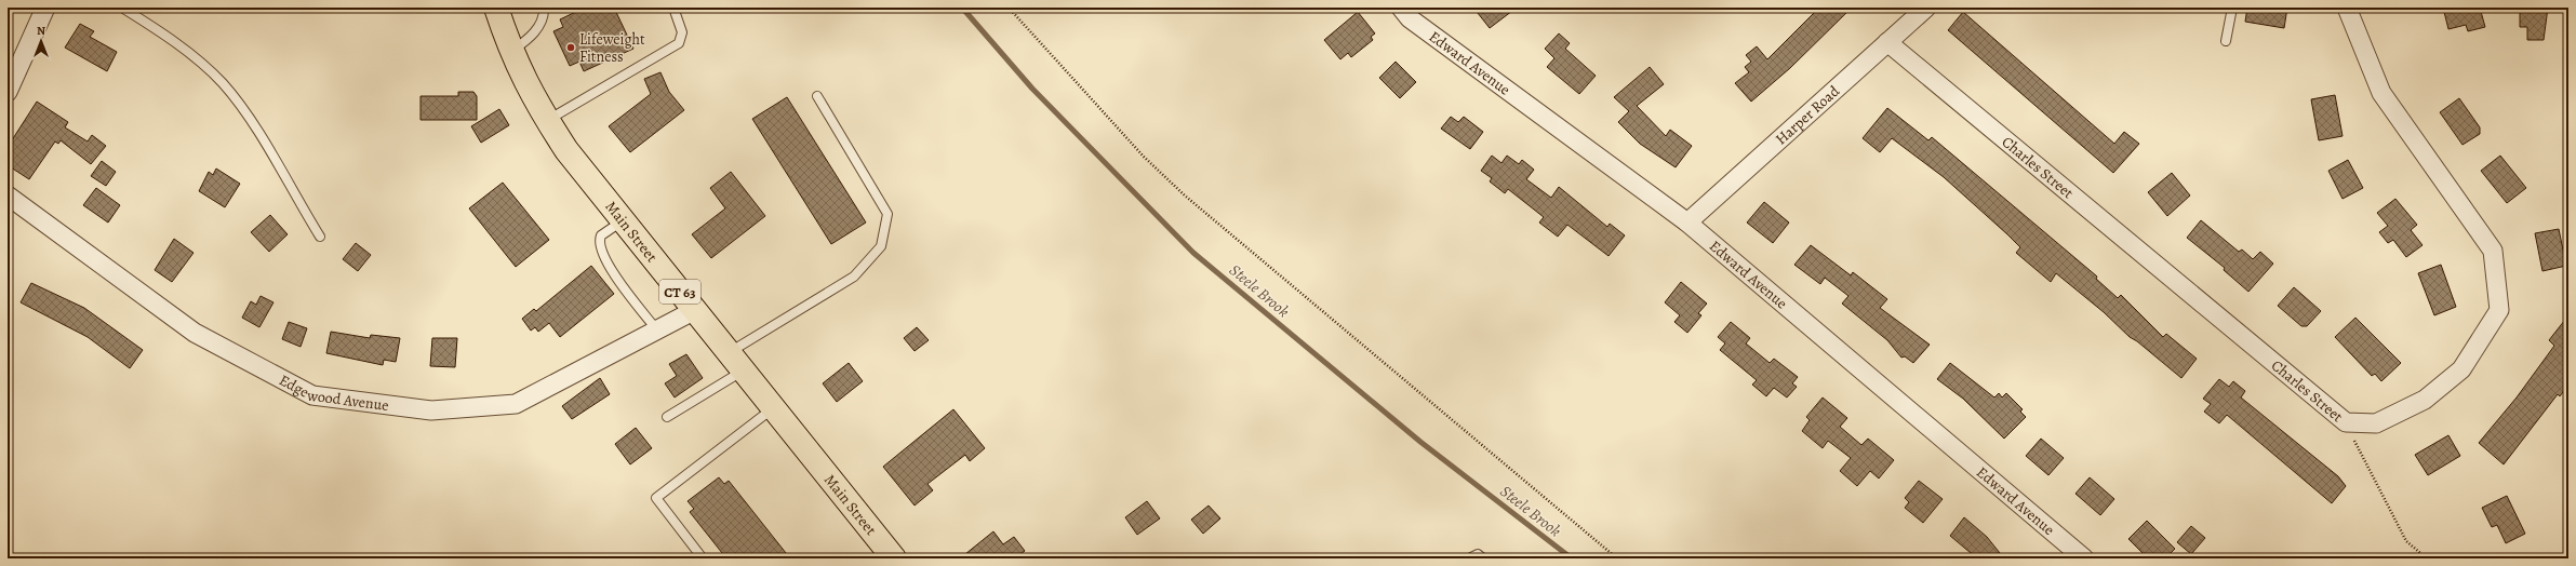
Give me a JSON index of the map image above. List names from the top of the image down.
{
  "streets": {
    "main road": ["Main Street", "CT 63"],
    "street": [
      "Edward Avenue",
      "Harper Road",
      "Charles Street",
      "Edgewood Avenue"
    ]
  },
  "crossings": [
    ["Edward Avenue", "Harper Road"],
    ["Harper Road", "Charles Street"],
    ["Main Street", "Edgewood Avenue"]
  ],
  "water": ["Steele Brook"],
  "places": ["Lifeweight Fitness"],
  "north": "top"
}
